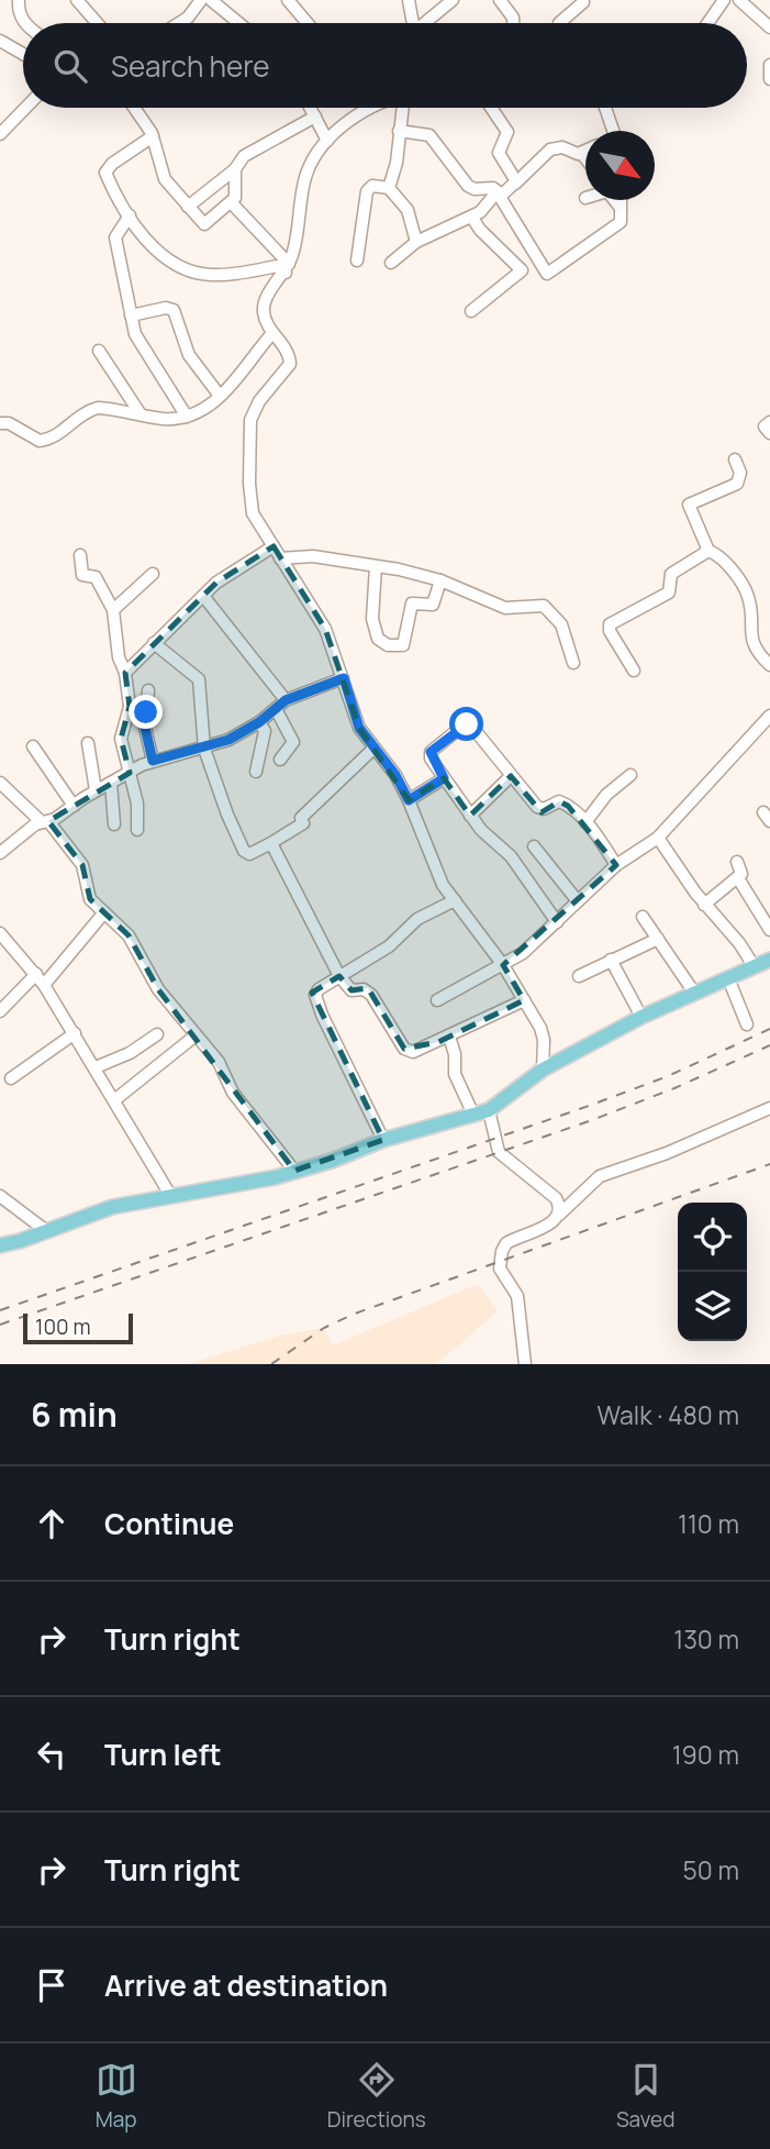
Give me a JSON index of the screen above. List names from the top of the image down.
{
  "scale_bar": "100 m",
  "north": "bottom right",
  "page": {
    "search": "Search here",
    "scale": "100 m",
    "heading": ["6 min", "Walk · 480 m"],
    "list": [
      ["Continue", "110 m"],
      ["Turn right", "130 m"],
      ["Turn left", "190 m"],
      ["Turn right", "50 m"],
      "Arrive at destination"
    ],
    "nav": ["Map", "Directions", "Saved"]
  }
}
